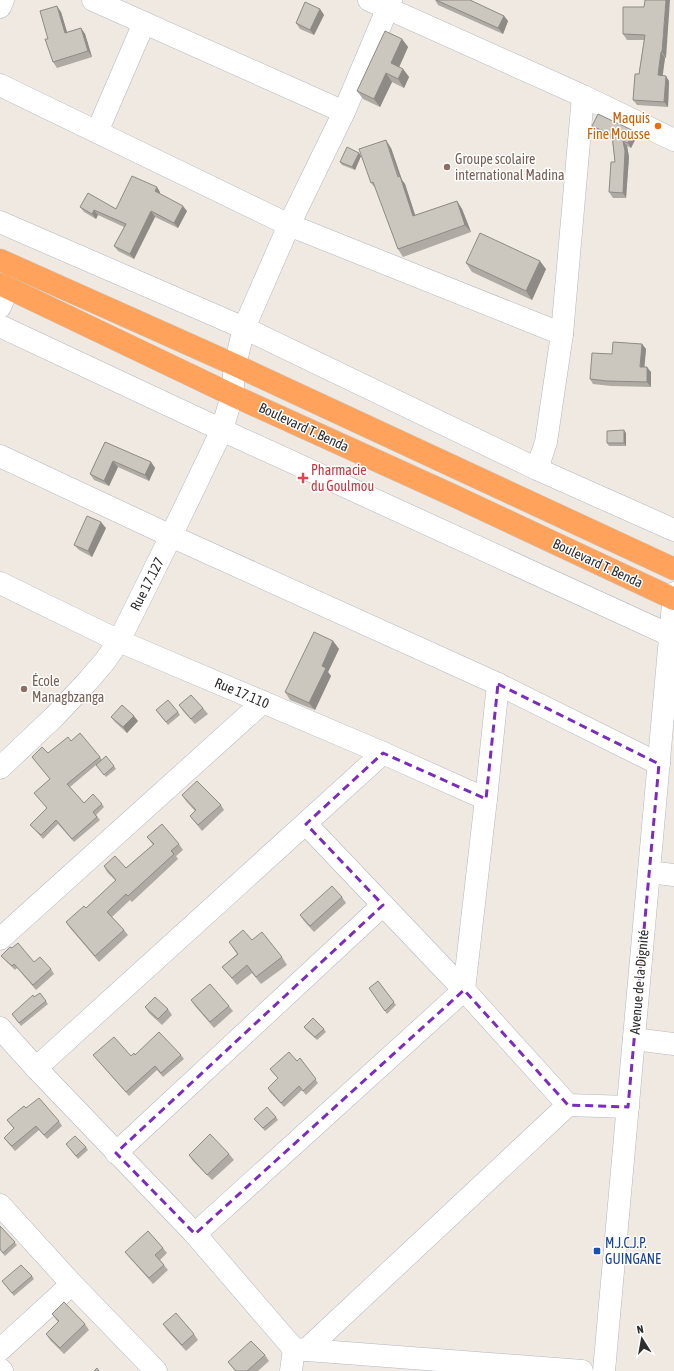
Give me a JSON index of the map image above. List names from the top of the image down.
{
  "streets": {
    "highway": ["Boulevard T. Benda"],
    "street": ["Rue 17.127", "Rue 17.110", "Avenue de la Dignité"]
  },
  "crossings": [
    ["Boulevard T. Benda", "Rue 17.127"],
    ["Boulevard T. Benda", "Avenue de la Dignité"],
    ["Rue 17.127", "Rue 17.110"]
  ],
  "places": {
    "other": ["Maquis Fine Mousse", "Groupe scolaire international Madina", "École Managbzanga"],
    "health": ["Pharmacie du Goulmou"],
    "transit": ["M.J.C.J.P. GUINGANE"]
  },
  "north": "top"
}
